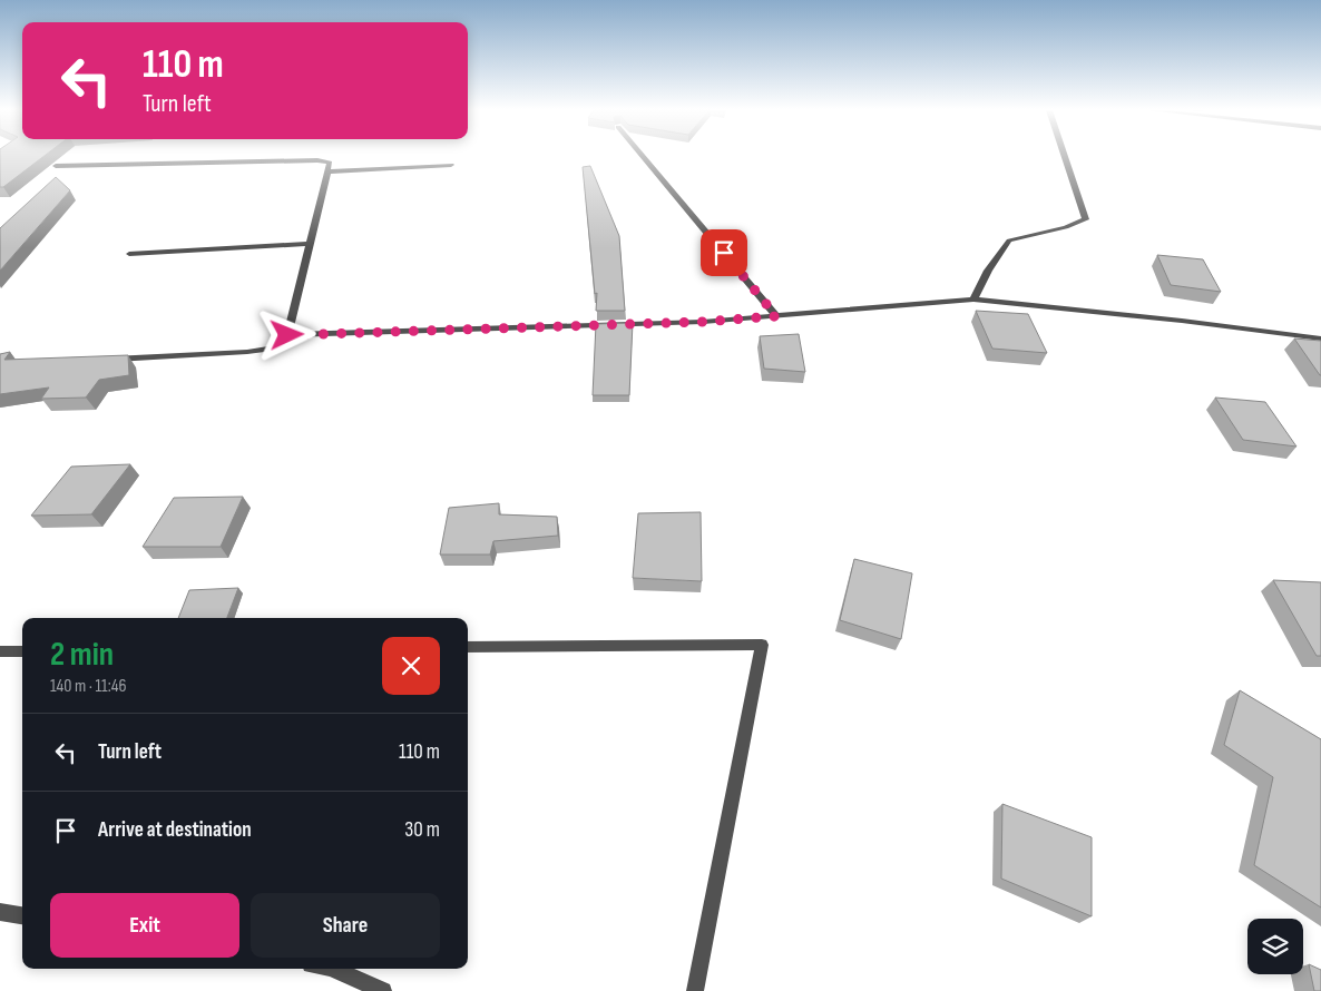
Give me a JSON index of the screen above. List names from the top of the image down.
{
  "page": {
    "turn": ["110 m", "Turn left"],
    "heading": ["2 min", "140 m · 11:46"],
    "list": [
      {
        "name": "Turn left",
        "value": "110 m"
      },
      {
        "name": "Arrive at destination",
        "value": "30 m"
      }
    ],
    "buttons": ["Exit", "Share"]
  }
}
